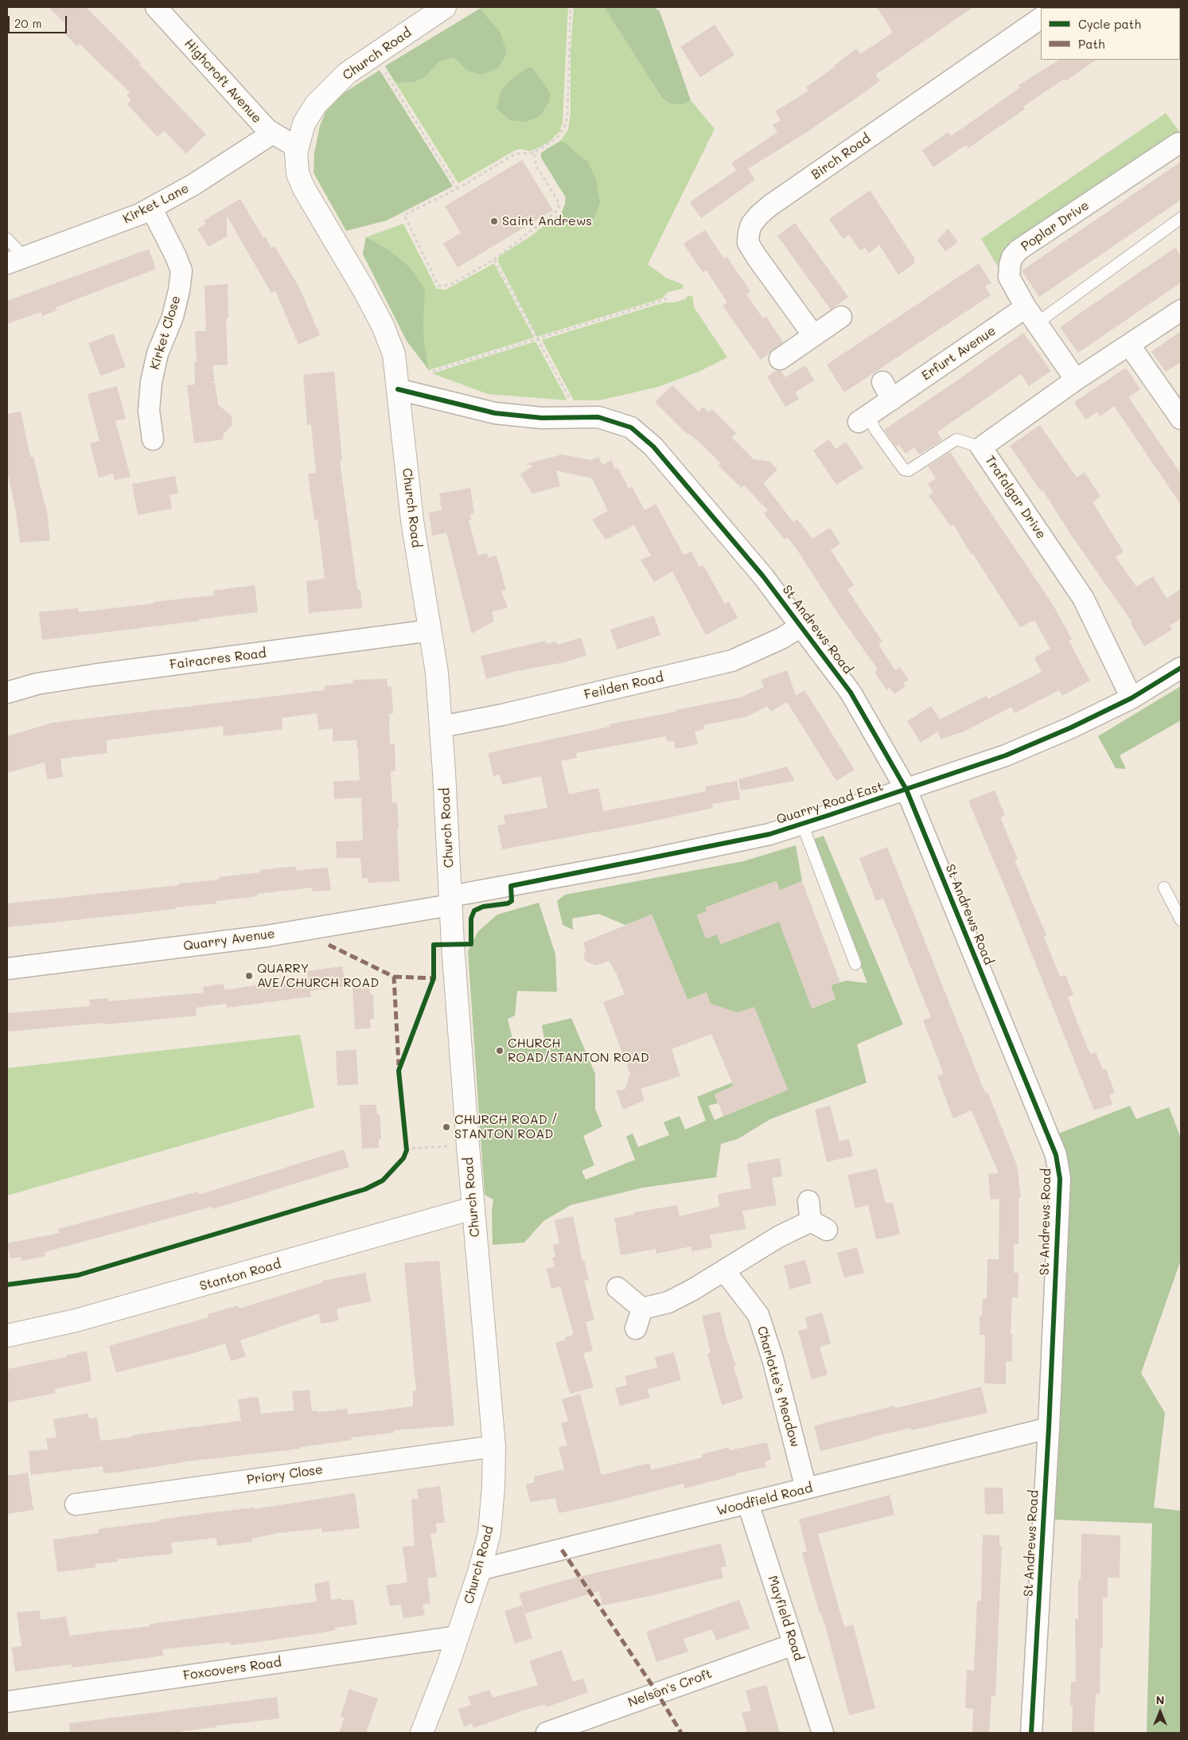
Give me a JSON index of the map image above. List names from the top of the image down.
{
  "streets": {
    "main road": ["Church Road", "Stanton Road"],
    "street": [
      "Highcroft Avenue",
      "Birch Road",
      "Kirket Lane",
      "Poplar Drive",
      "Kirket Close",
      "Erfurt Avenue",
      "Trafalgar Drive",
      "St Andrews Road",
      "Fairacres Road",
      "Feilden Road",
      "Quarry Road East",
      "Quarry Avenue",
      "Charlotte's Meadow",
      "Priory Close",
      "Woodfield Road",
      "Mayfield Road",
      "Foxcovers Road",
      "Nelson's Croft"
    ]
  },
  "crossings": [
    ["Church Road", "Highcroft Avenue"],
    ["Church Road", "St Andrews Road"],
    ["Church Road", "Fairacres Road"],
    ["Church Road", "Feilden Road"],
    ["Church Road", "Quarry Road East"],
    ["Church Road", "Quarry Avenue"],
    ["Church Road", "Stanton Road"],
    ["Church Road", "Priory Close"],
    ["Church Road", "Woodfield Road"],
    ["Church Road", "Foxcovers Road"],
    ["Highcroft Avenue", "Kirket Lane"],
    ["Kirket Lane", "Kirket Close"],
    ["Poplar Drive", "Erfurt Avenue"],
    ["Poplar Drive", "Trafalgar Drive"],
    ["Trafalgar Drive", "Quarry Road East"],
    ["St Andrews Road", "Feilden Road"],
    ["St Andrews Road", "Quarry Road East"],
    ["St Andrews Road", "Woodfield Road"],
    ["Quarry Road East", "Quarry Avenue"],
    ["Charlotte's Meadow", "Woodfield Road"],
    ["Woodfield Road", "Mayfield Road"],
    ["Mayfield Road", "Nelson's Croft"]
  ],
  "places": [
    "Saint Andrews",
    "QUARRY AVE/CHURCH ROAD",
    "CHURCH ROAD/STANTON ROAD",
    "CHURCH ROAD / STANTON ROAD"
  ],
  "legend": ["Cycle path", "Path"],
  "scale_bar": "20 m",
  "north": "top"
}
